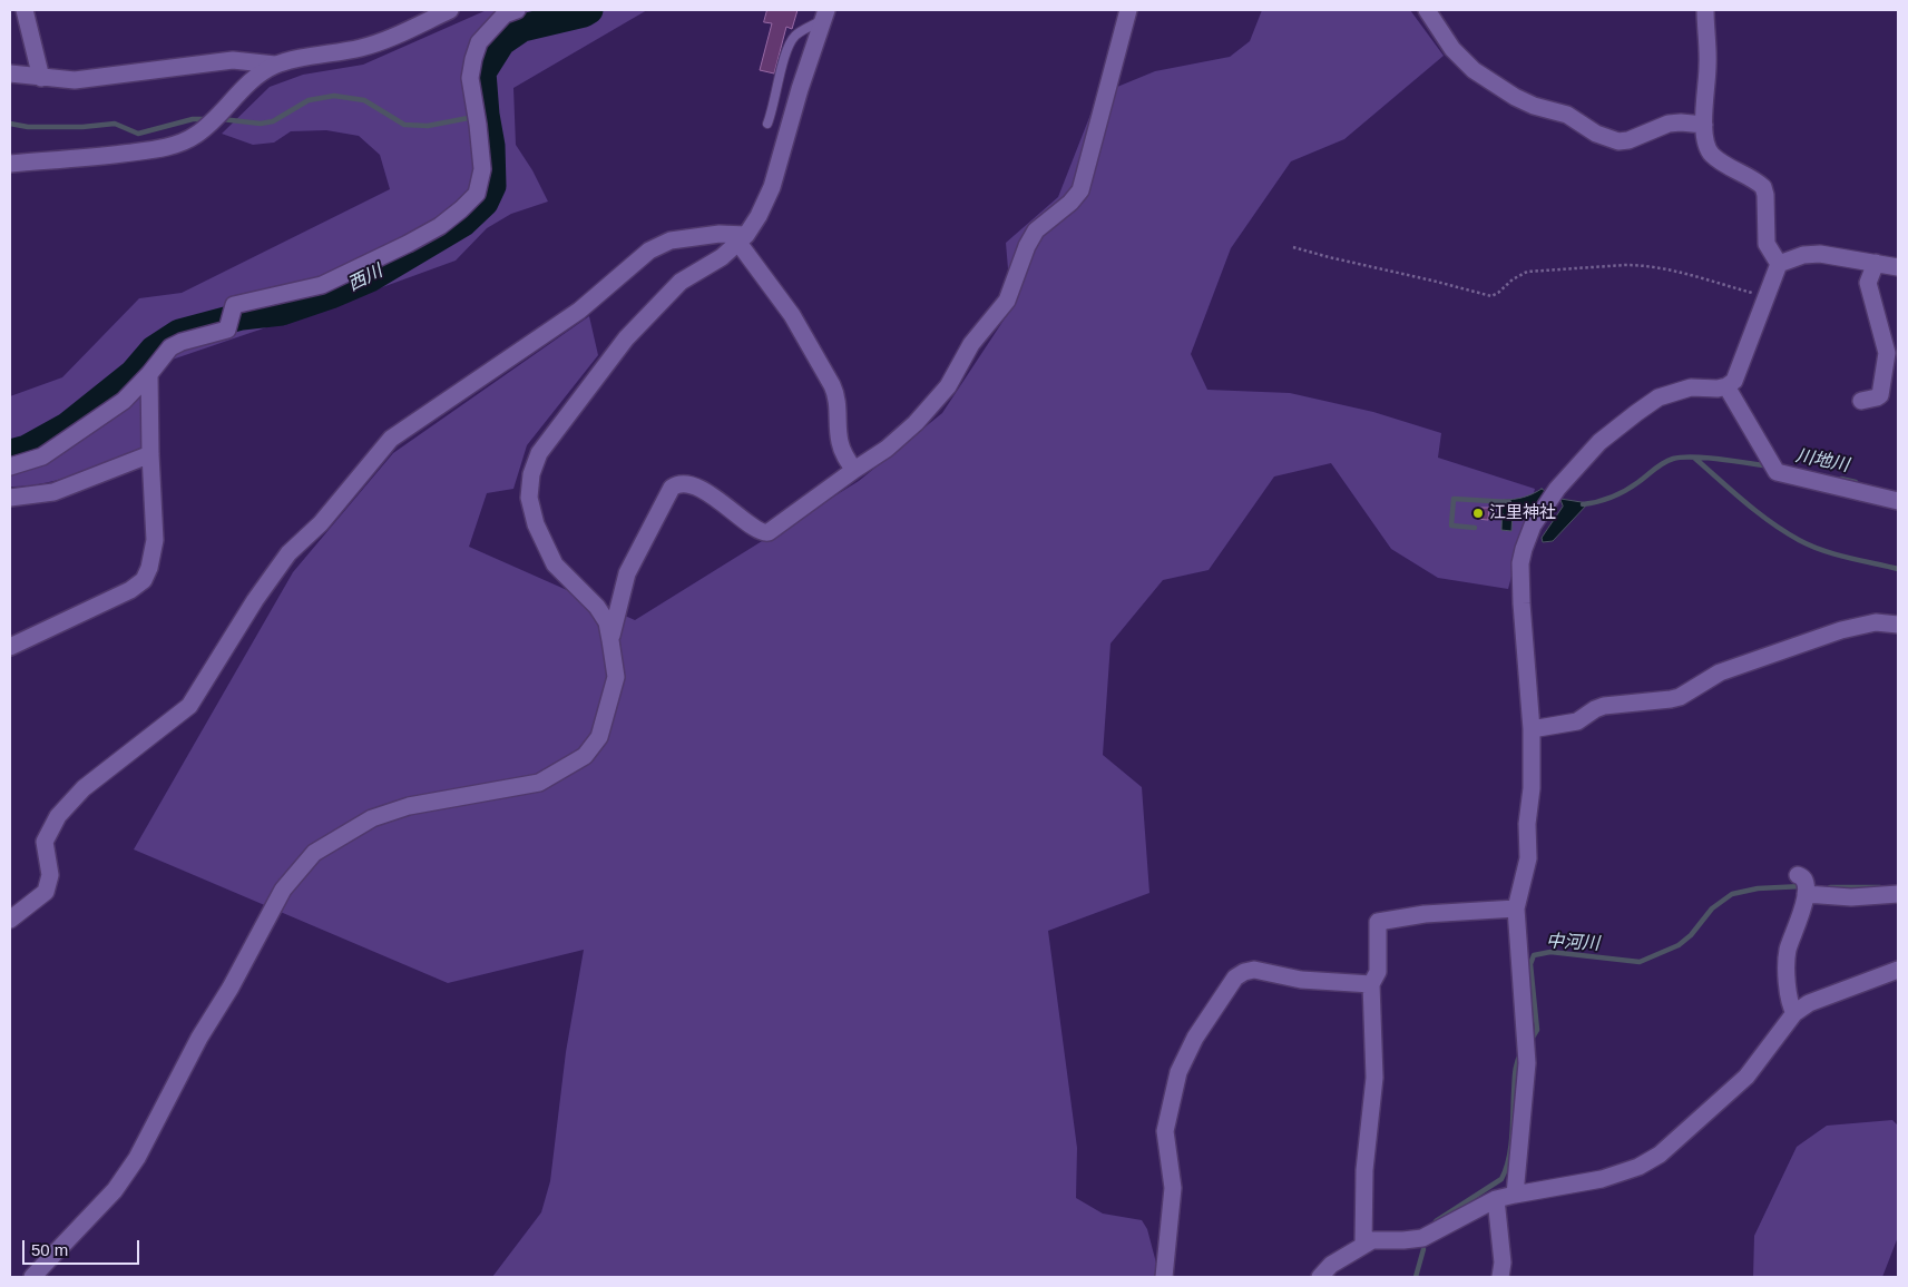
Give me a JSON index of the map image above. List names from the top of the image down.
{
  "water": ["西川", "川地川", "中河川"],
  "places": ["江里神社"],
  "scale_bar": "50 m"
}
